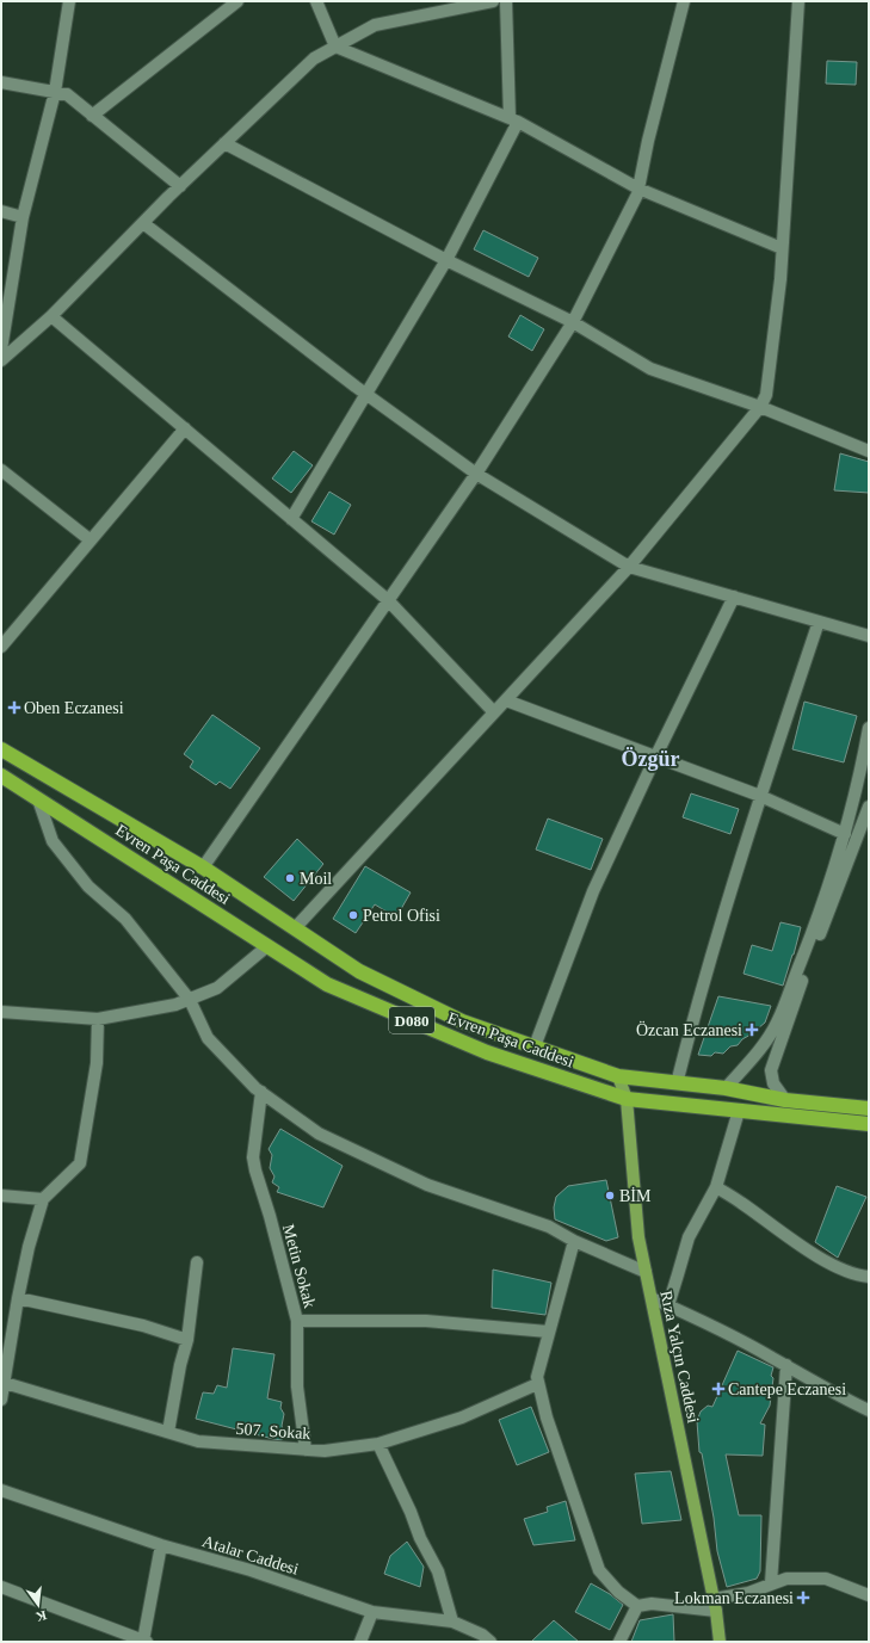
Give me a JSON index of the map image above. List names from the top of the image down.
{
  "streets": {
    "highway": ["Evren Paşa Caddesi", "D080"],
    "main road": ["Rıza Yalçın Caddesi"],
    "street": ["Metin Sokak", "507. Sokak", "Atalar Caddesi"]
  },
  "crossings": [
    ["Evren Paşa Caddesi", "Rıza Yalçın Caddesi"],
    ["Metin Sokak", "507. Sokak"]
  ],
  "districts": ["Özgür"],
  "places": {
    "health": [
      "Oben Eczanesi",
      "Özcan Eczanesi",
      "Cantepe Eczanesi",
      "Lokman Eczanesi"
    ],
    "other": ["Moil", "Petrol Ofisi", "BİM"]
  },
  "north": "bottom"
}
